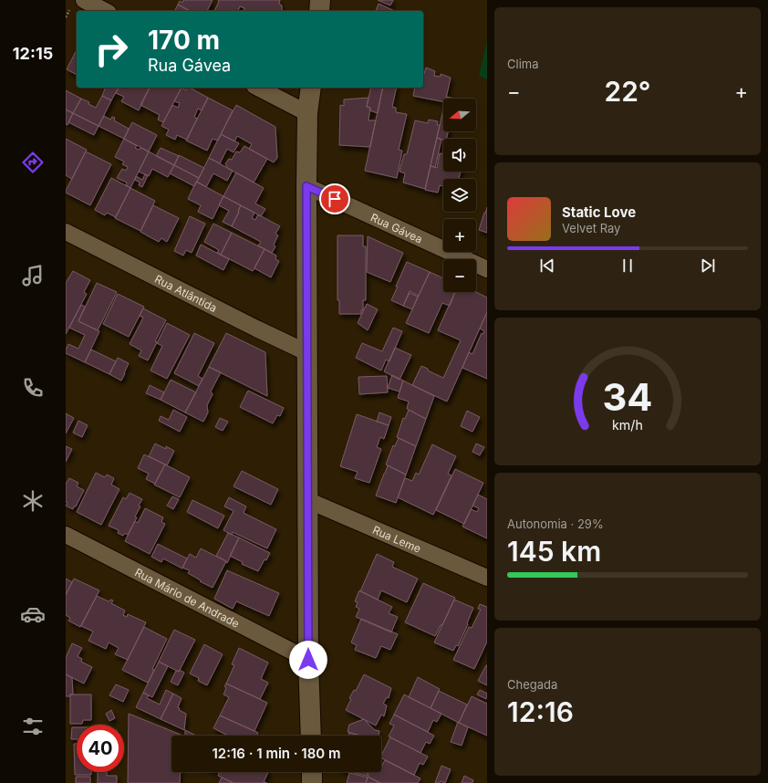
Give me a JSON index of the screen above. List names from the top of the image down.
{
  "streets": {
    "street": [
      "Rua Gávea",
      "Rua Atlântida",
      "Rua Leme",
      "Rua Mário de Andrade"
    ]
  },
  "north": "left",
  "page": {
    "tabs": "12:15",
    "tile": [
      "Clima",
      ["Autonomia · 29%", "145 km"],
      ["Chegada", "12:16"]
    ],
    "turn": ["170 m", "Rua Gávea"],
    "heat": ["−", "22°", "+"],
    "map_buttons": ["+", "−"],
    "song": ["Static Love", "Velvet Ray"],
    "limit": "40",
    "trip": "12:16 · 1 min · 180 m",
    "gauge": ["34", "km/h"]
  }
}
